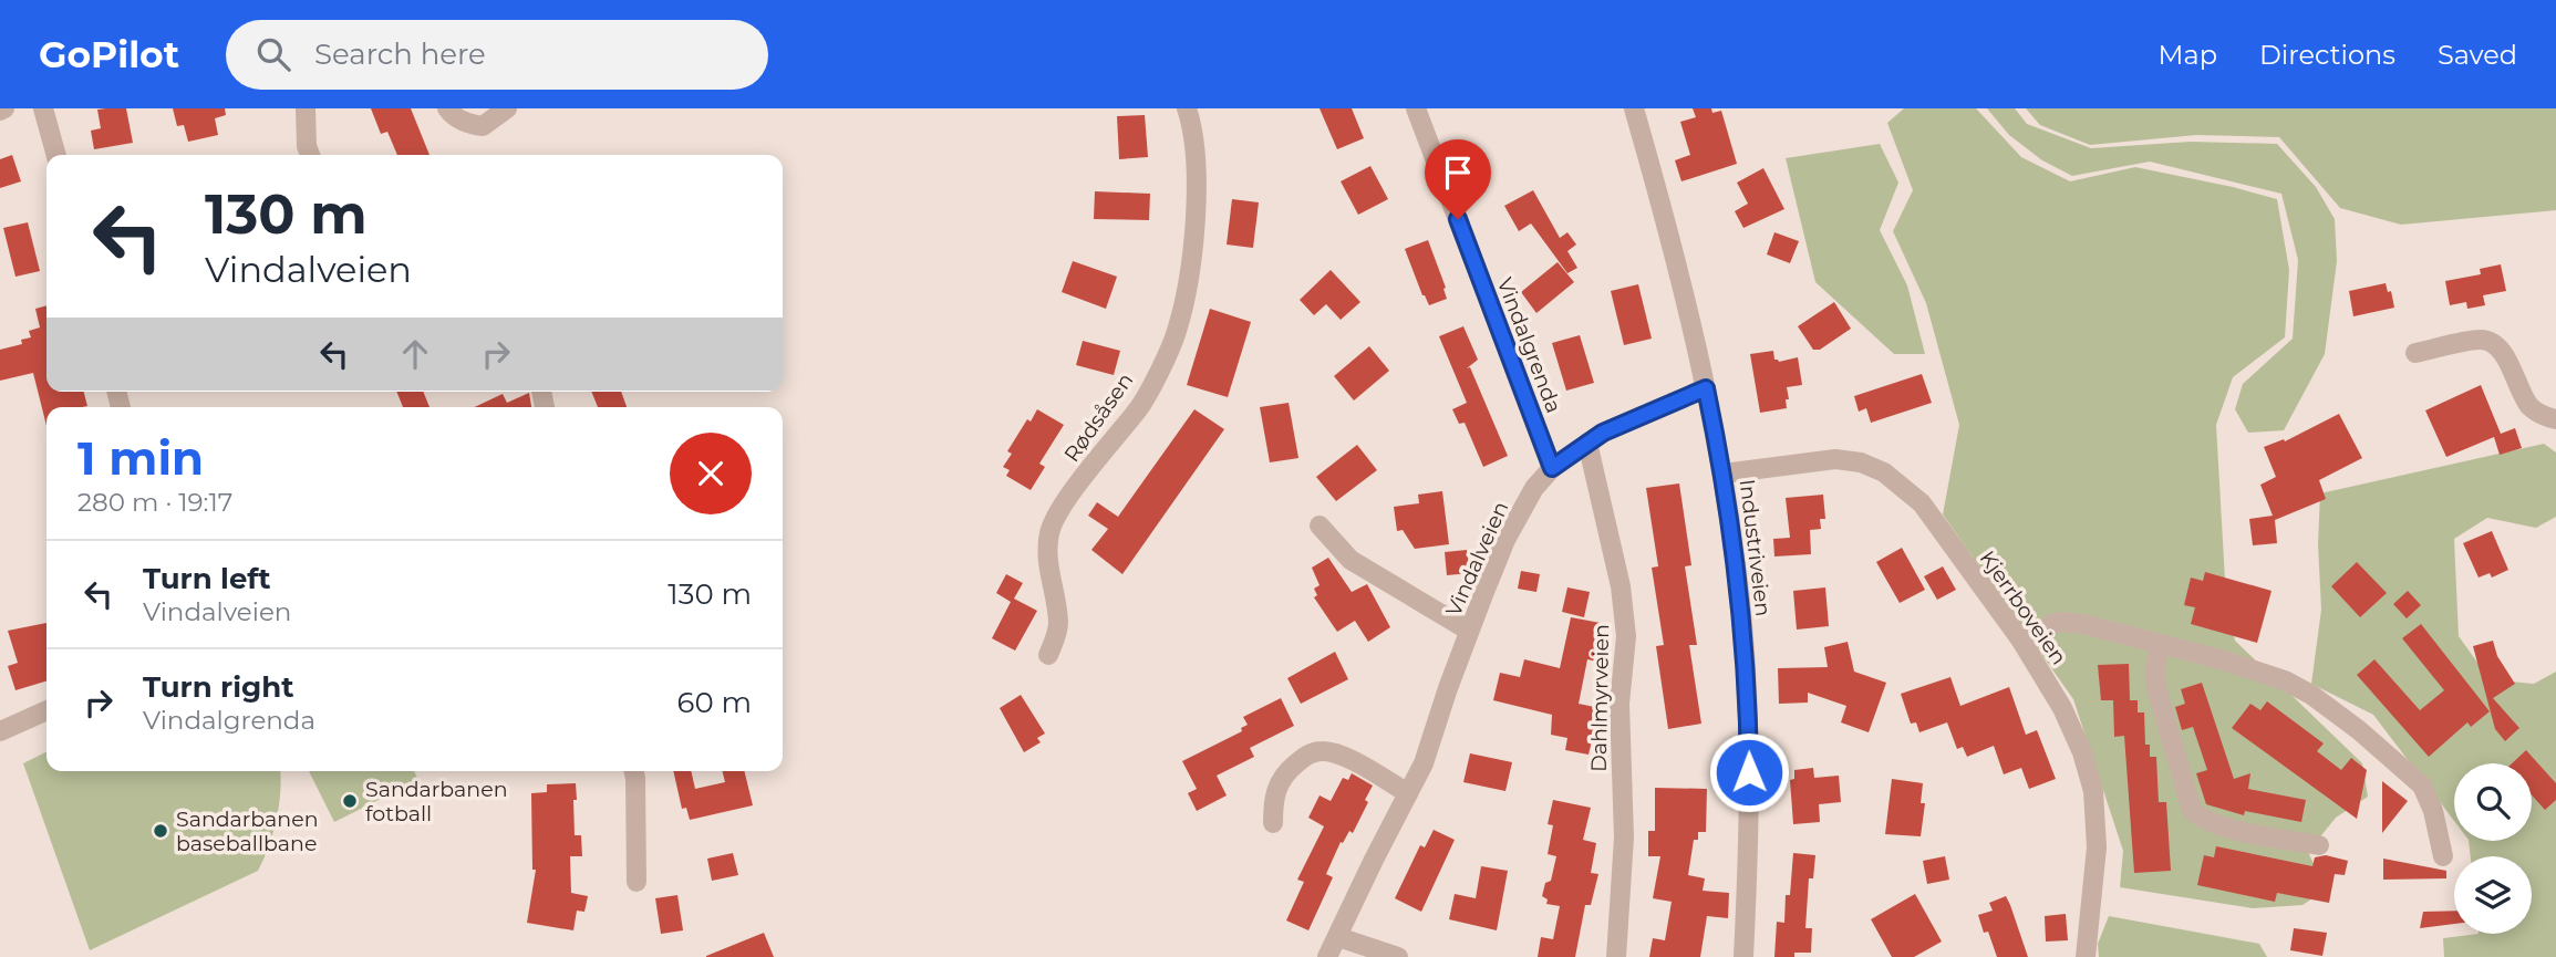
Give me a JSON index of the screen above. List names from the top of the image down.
{
  "streets": {
    "street": [
      "Vindalgrenda",
      "Rødsåsen",
      "Industriveien",
      "Vindalveien",
      "Kjerrboveien",
      "Dahlmyrveien"
    ]
  },
  "crossings": [
    ["Vindalgrenda", "Vindalveien"],
    ["Industriveien", "Vindalveien"],
    ["Industriveien", "Kjerrboveien"],
    ["Vindalveien", "Dahlmyrveien"]
  ],
  "places": ["Sandarbanen fotball", "Sandarbanen baseballbane"],
  "page": {
    "header": "GoPilot",
    "search": "Search here",
    "nav": ["Map", "Directions", "Saved"],
    "turn": ["130 m", "Vindalveien"],
    "heading": ["1 min", "280 m · 19:17"],
    "list": [
      {
        "name": "Turn left",
        "note": "Vindalveien",
        "value": "130 m"
      },
      {
        "name": "Turn right",
        "note": "Vindalgrenda",
        "value": "60 m"
      }
    ]
  }
}
